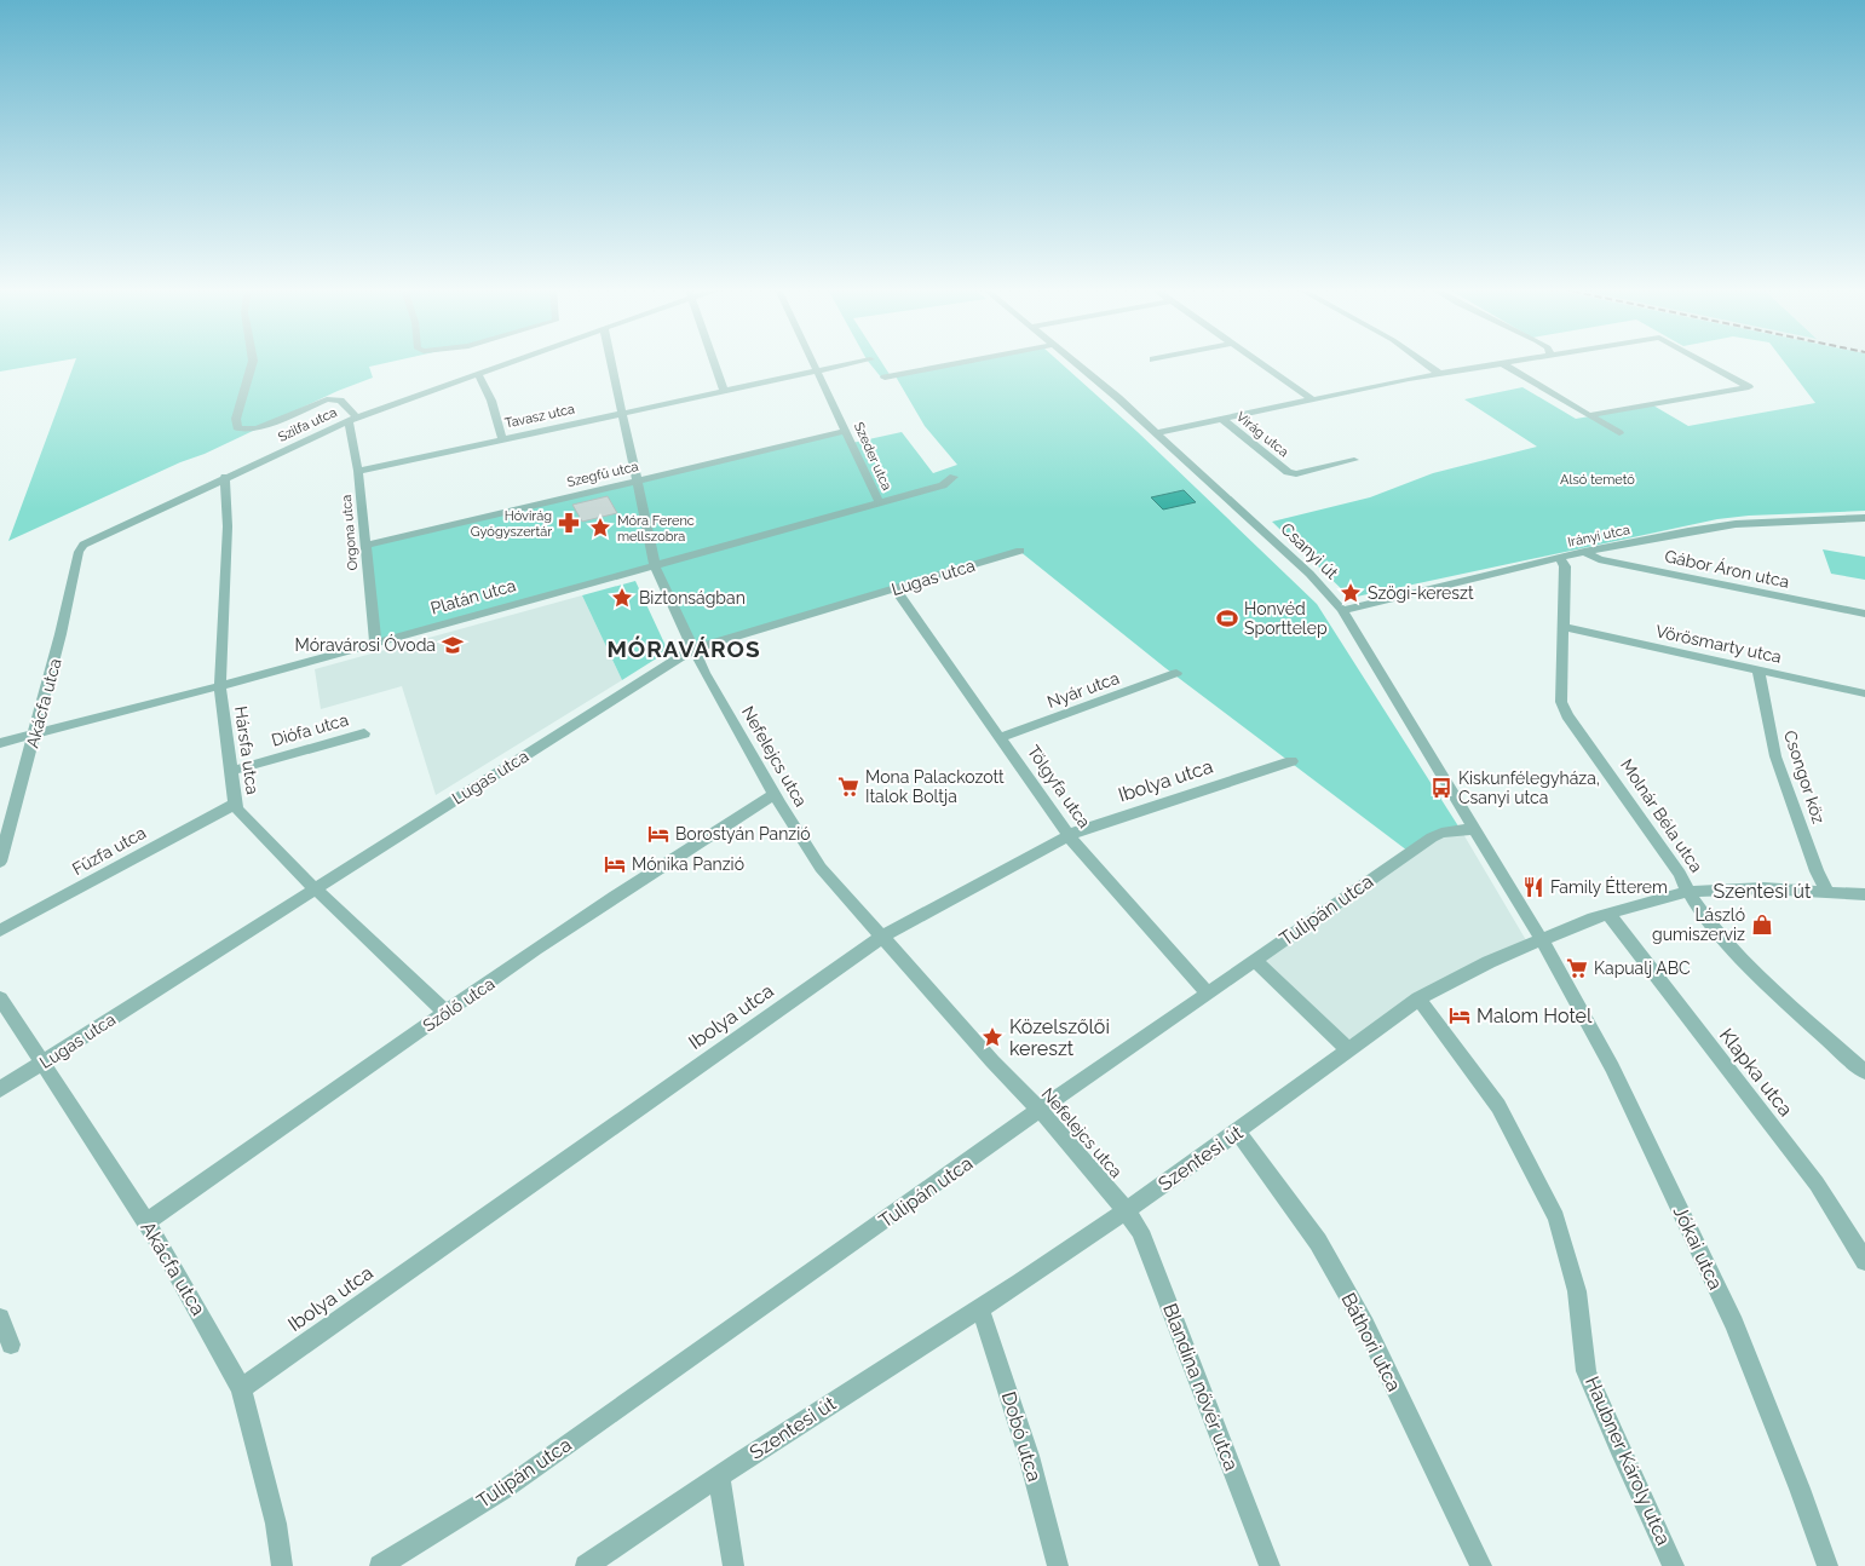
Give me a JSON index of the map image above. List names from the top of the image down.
{
  "streets": {
    "street": [
      "Tavasz utca",
      "Szilfa utca",
      "Virág utca",
      "Szeder utca",
      "Szegfű utca",
      "Orgona utca",
      "Irányi utca",
      "Csanyi út",
      "Gábor Áron utca",
      "Lugas utca",
      "Platán utca",
      "Vörösmarty utca",
      "Nyár utca",
      "Akácfa utca",
      "Diófa utca",
      "Hársfa utca",
      "Nefelejcs utca",
      "Csongor köz",
      "Ibolya utca",
      "Tölgyfa utca",
      "Molnár Béla utca",
      "Fűzfa utca",
      "Szentesi út",
      "Tulipán utca",
      "Szőlő utca",
      "Klapka utca",
      "Jókai utca",
      "Báthori utca",
      "Blandina nővér utca",
      "Dobó utca",
      "Haubner Károly utca"
    ]
  },
  "crossings": [
    ["Tavasz utca", "Szeder utca"],
    ["Tavasz utca", "Orgona utca"],
    ["Tavasz utca", "Nefelejcs utca"],
    ["Szilfa utca", "Orgona utca"],
    ["Szilfa utca", "Akácfa utca"],
    ["Szilfa utca", "Hársfa utca"],
    ["Szeder utca", "Szegfű utca"],
    ["Szeder utca", "Platán utca"],
    ["Szegfű utca", "Orgona utca"],
    ["Szegfű utca", "Nefelejcs utca"],
    ["Orgona utca", "Platán utca"],
    ["Irányi utca", "Csanyi út"],
    ["Irányi utca", "Gábor Áron utca"],
    ["Irányi utca", "Molnár Béla utca"],
    ["Csanyi út", "Szentesi út"],
    ["Csanyi út", "Tulipán utca"],
    ["Csanyi út", "Jókai utca"],
    ["Lugas utca", "Akácfa utca"],
    ["Lugas utca", "Hársfa utca"],
    ["Lugas utca", "Nefelejcs utca"],
    ["Lugas utca", "Tölgyfa utca"],
    ["Platán utca", "Akácfa utca"],
    ["Platán utca", "Hársfa utca"],
    ["Platán utca", "Nefelejcs utca"],
    ["Vörösmarty utca", "Csongor köz"],
    ["Vörösmarty utca", "Molnár Béla utca"],
    ["Nyár utca", "Tölgyfa utca"],
    ["Akácfa utca", "Ibolya utca"],
    ["Akácfa utca", "Szőlő utca"],
    ["Diófa utca", "Hársfa utca"],
    ["Hársfa utca", "Fűzfa utca"],
    ["Hársfa utca", "Szőlő utca"],
    ["Nefelejcs utca", "Ibolya utca"],
    ["Nefelejcs utca", "Szentesi út"],
    ["Nefelejcs utca", "Tulipán utca"],
    ["Nefelejcs utca", "Szőlő utca"],
    ["Nefelejcs utca", "Blandina nővér utca"],
    ["Csongor köz", "Szentesi út"],
    ["Ibolya utca", "Tölgyfa utca"],
    ["Tölgyfa utca", "Tulipán utca"],
    ["Molnár Béla utca", "Szentesi út"],
    ["Szentesi út", "Klapka utca"],
    ["Szentesi út", "Jókai utca"],
    ["Szentesi út", "Báthori utca"],
    ["Szentesi út", "Blandina nővér utca"],
    ["Szentesi út", "Dobó utca"],
    ["Szentesi út", "Haubner Károly utca"]
  ],
  "districts": ["MÓRAVÁROS"],
  "parks": ["Alsó temető"],
  "places": {
    "pharmacy": ["Hóvirág Gyógyszertár"],
    "place": [
      "Móra Ferenc mellszobra",
      "Szögi-kereszt",
      "Biztonságban",
      "Közelszőlői kereszt"
    ],
    "sports": ["Honvéd Sporttelep"],
    "school or university": ["Móravárosi Óvoda"],
    "supermarket": ["Mona Palackozott Italok Boltja", "Kapualj ABC"],
    "bus stop": ["Kiskunfélegyháza, Csanyi utca"],
    "hotel": ["Borostyán Panzió", "Mónika Panzió", "Malom Hotel"],
    "restaurant": ["Family Étterem"],
    "shop": ["László gumiszerviz"]
  }
}
